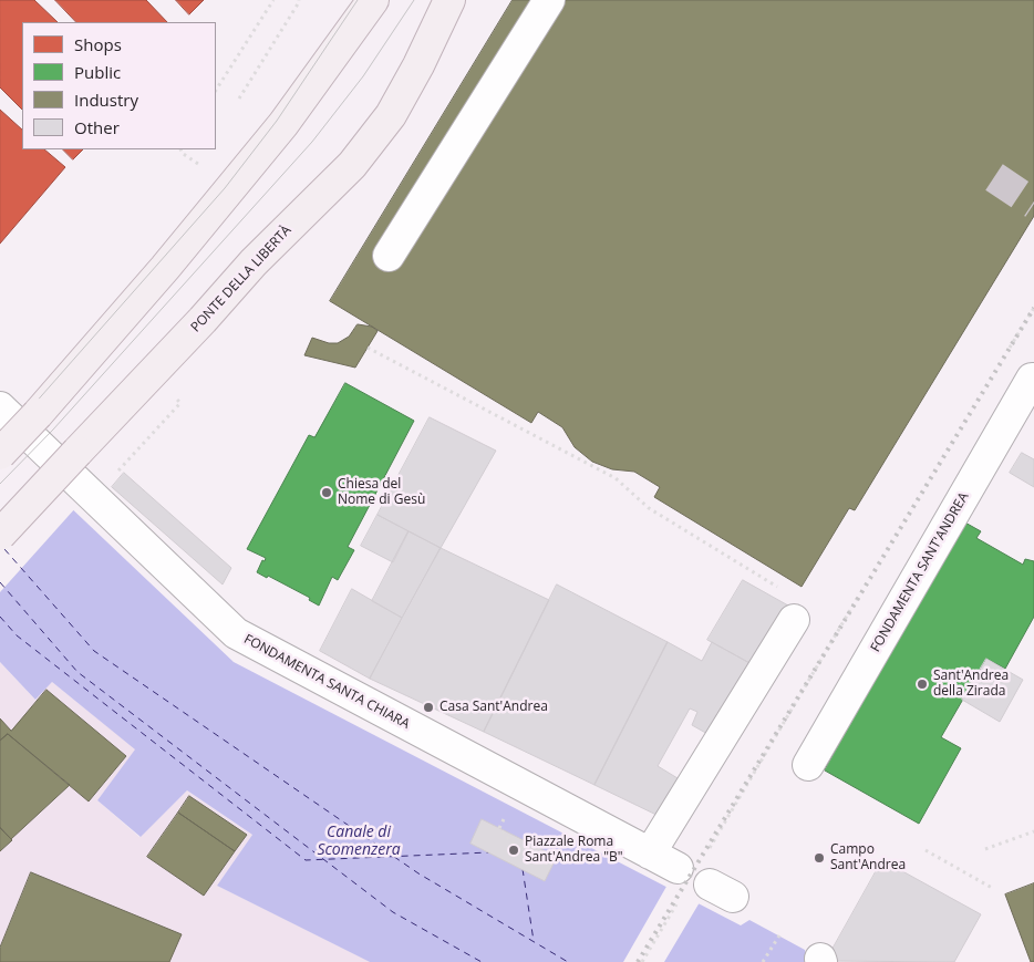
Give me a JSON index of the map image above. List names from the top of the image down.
{
  "streets": {
    "main road": ["PONTE DELLA LIBERTÀ"],
    "street": ["FONDAMENTA SANT'ANDREA", "FONDAMENTA SANTA CHIARA"]
  },
  "water": ["Canale di Scomenzera"],
  "places": [
    "Chiesa del Nome di Gesù",
    "Sant'Andrea della Zirada",
    "Casa Sant'Andrea",
    "Piazzale Roma Sant'Andrea \"B\"",
    "Campo Sant'Andrea"
  ],
  "legend": [
    "Shops",
    "Public",
    "Industry",
    "Other"
  ]
}
